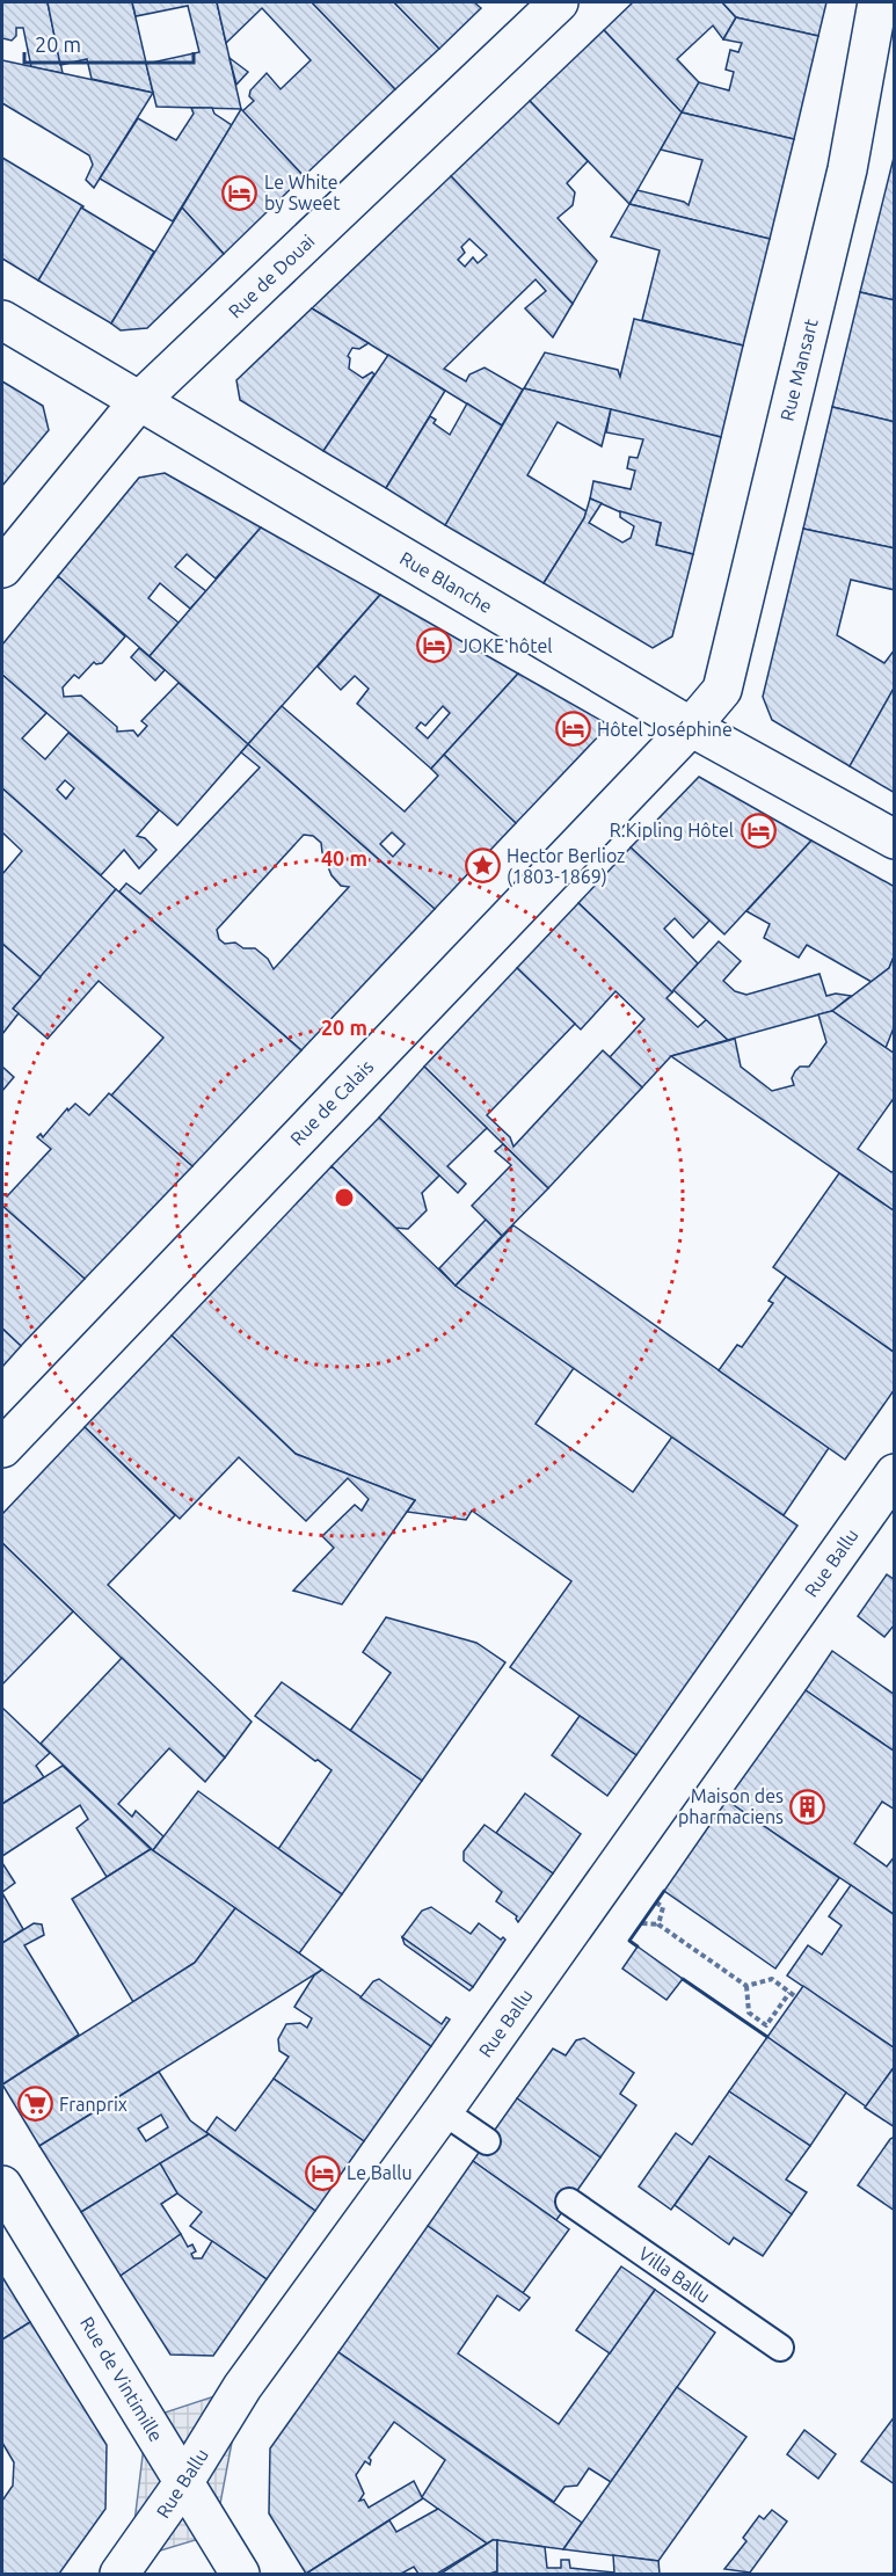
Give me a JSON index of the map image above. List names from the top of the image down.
{
  "streets": {
    "street": [
      "Rue de Douai",
      "Rue Mansart",
      "Rue Blanche",
      "Rue de Calais",
      "Rue Ballu",
      "Rue de Vintimille"
    ],
    "lane": ["Villa Ballu"]
  },
  "crossings": [
    ["Rue de Douai", "Rue Blanche"],
    ["Rue Mansart", "Rue Blanche"],
    ["Rue Mansart", "Rue de Calais"],
    ["Rue Blanche", "Rue de Calais"],
    ["Rue Ballu", "Rue de Vintimille"]
  ],
  "places": {
    "hotel": [
      "Le White by Sweet",
      "JOKE hôtel",
      "Hôtel Joséphine",
      "R.Kipling Hôtel",
      "Le Ballu"
    ],
    "place": ["Hector Berlioz (1803-1869)"],
    "building": ["Maison des pharmaciens"],
    "supermarket": ["Franprix"]
  },
  "scale_bar": "20 m",
  "rings": ["40 m", "20 m"]
}
